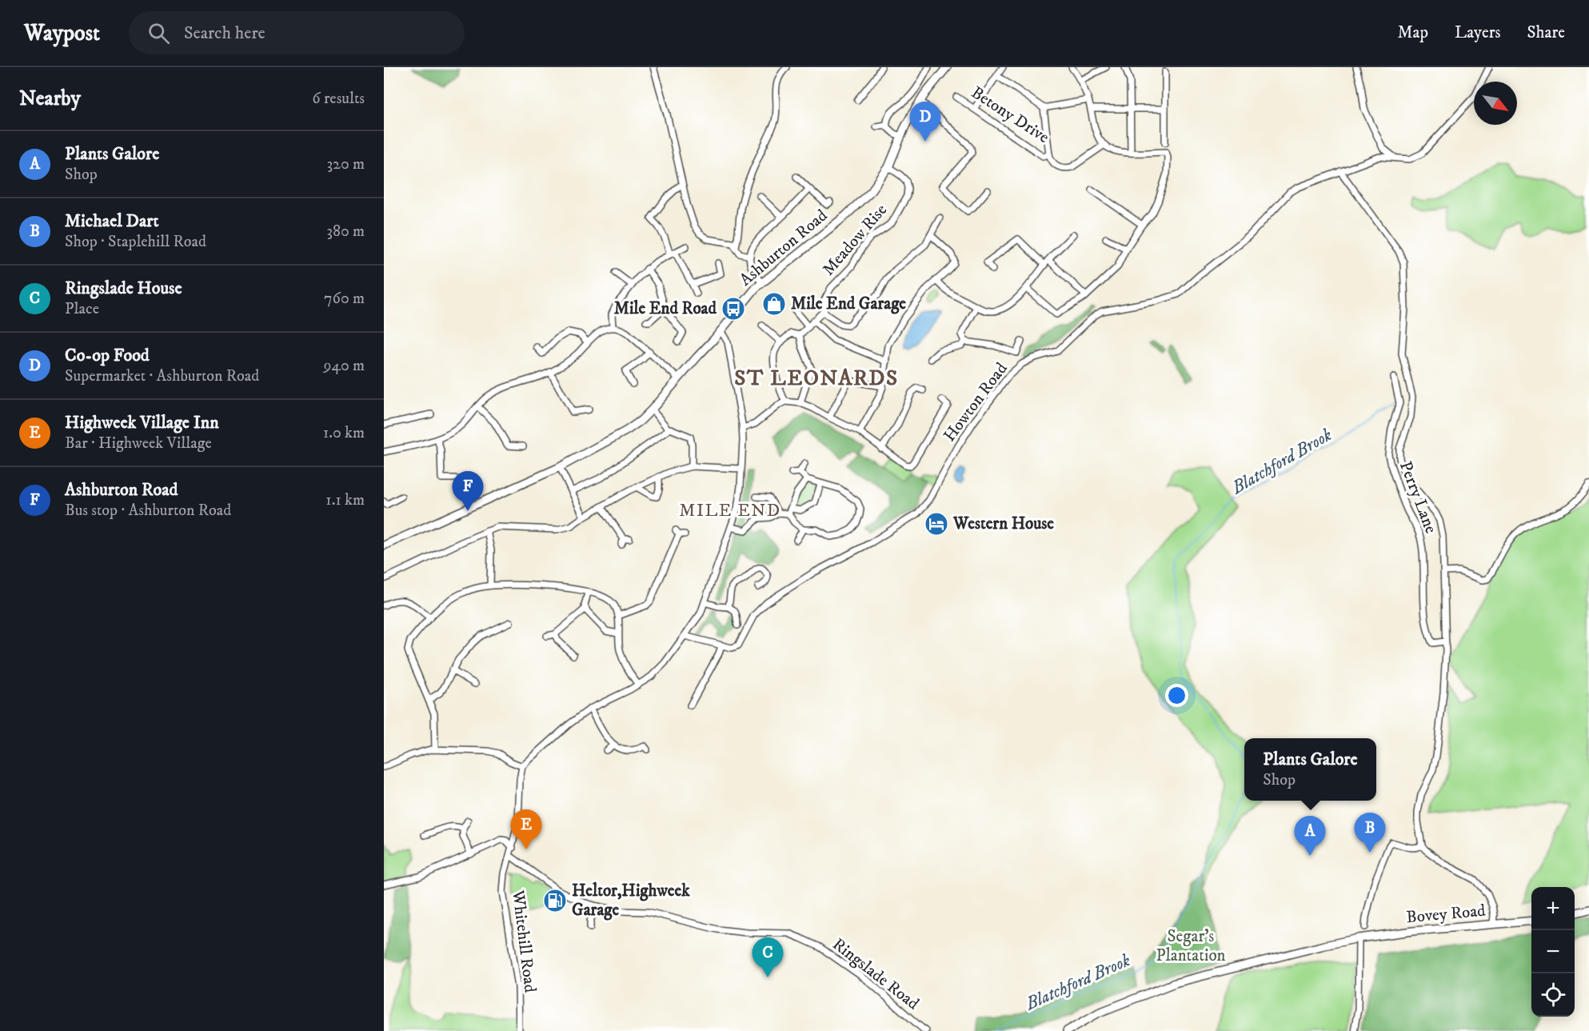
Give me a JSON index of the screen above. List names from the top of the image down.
{
  "streets": {
    "main road": ["Ashburton Road", "Bovey Road"],
    "street": [
      "Betony Drive",
      "Meadow Rise",
      "Howton Road",
      "Perry Lane",
      "Whitehill Road",
      "Ringslade Road"
    ]
  },
  "crossings": [
    ["Meadow Rise", "Ashburton Road"],
    ["Whitehill Road", "Ringslade Road"]
  ],
  "districts": ["ST LEONARDS", "MILE END"],
  "water": ["Blatchford Brook"],
  "parks": ["Segar's Plantation"],
  "places": {
    "shop": ["Mile End Garage"],
    "bus stop": ["Mile End Road"],
    "hotel": ["Western House"],
    "fuel station": ["Heltor,Highweek Garage"]
  },
  "north": "bottom right",
  "page": {
    "header": "Waypost",
    "search": "Search here",
    "nav": ["Map", "Layers", "Share"],
    "heading": ["Nearby", "6 results"],
    "pins": [
      "D",
      "F",
      "E",
      "B",
      "A",
      "C"
    ],
    "list": [
      {
        "mark": "A",
        "name": "Plants Galore",
        "note": "Shop",
        "value": "320 m"
      },
      {
        "mark": "B",
        "name": "Michael Dart",
        "note": "Shop · Staplehill Road",
        "value": "380 m"
      },
      {
        "mark": "C",
        "name": "Ringslade House",
        "note": "Place",
        "value": "760 m"
      },
      {
        "mark": "D",
        "name": "Co-op Food",
        "note": "Supermarket · Ashburton Road",
        "value": "940 m"
      },
      {
        "mark": "E",
        "name": "Highweek Village Inn",
        "note": "Bar · Highweek Village",
        "value": "1.0 km"
      },
      {
        "mark": "F",
        "name": "Ashburton Road",
        "note": "Bus stop · Ashburton Road",
        "value": "1.1 km"
      }
    ],
    "popup": ["Plants Galore", "Shop"],
    "map_buttons": ["+", "−"]
  }
}
